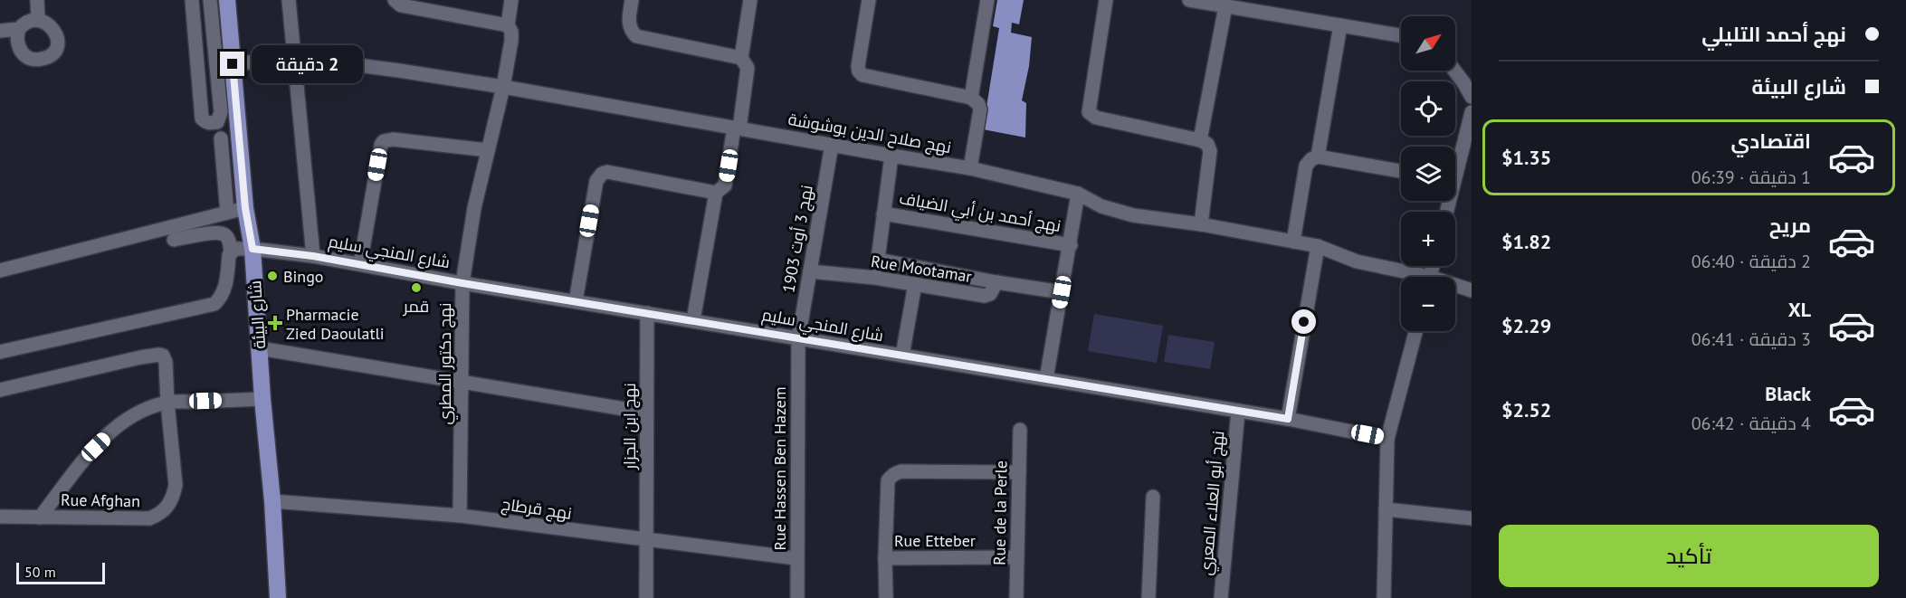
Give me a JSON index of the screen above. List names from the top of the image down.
{
  "streets": {
    "main road": ["شارع البيئة"],
    "street": [
      "نهج صلاح الدين بوشوشة",
      "نهج أحمد بن أبي الضياف",
      "نهج 3 أوت 1903",
      "شارع المنجي سليم",
      "Rue Mootamar",
      "نهج دكتور المطري",
      "نهج ابن الجزار",
      "Rue Hassen Ben Hazem",
      "Rue Afghan",
      "نهج أبو العلاء المعري",
      "نهج قرطاج",
      "Rue de la Perle",
      "Rue Etteber"
    ]
  },
  "crossings": [
    ["نهج صلاح الدين بوشوشة", "نهج 3 أوت 1903"],
    ["نهج صلاح الدين بوشوشة", "شارع البيئة"],
    ["نهج صلاح الدين بوشوشة", "نهج دكتور المطري"],
    ["نهج 3 أوت 1903", "شارع المنجي سليم"],
    ["نهج 3 أوت 1903", "Rue Mootamar"],
    ["نهج 3 أوت 1903", "Rue Hassen Ben Hazem"],
    ["شارع المنجي سليم", "شارع البيئة"],
    ["شارع المنجي سليم", "نهج دكتور المطري"],
    ["شارع المنجي سليم", "نهج ابن الجزار"],
    ["شارع المنجي سليم", "Rue Hassen Ben Hazem"],
    ["شارع المنجي سليم", "نهج أبو العلاء المعري"],
    ["شارع البيئة", "نهج قرطاج"],
    ["نهج دكتور المطري", "نهج قرطاج"],
    ["نهج ابن الجزار", "نهج قرطاج"],
    ["Rue Hassen Ben Hazem", "نهج قرطاج"],
    ["Rue de la Perle", "Rue Etteber"]
  ],
  "places": {
    "other": ["Bingo", "قمر"],
    "health": ["Pharmacie Zied Daoulatli"]
  },
  "scale_bar": "50 m",
  "north": "top right",
  "page": {
    "banner": ["نهج أحمد التليلي", "شارع البيئة"],
    "map_buttons": ["+", "−"],
    "bubble": "2 دقيقة",
    "list": [
      {
        "name": "اقتصادي",
        "note": "1 دقيقة · 06:39",
        "value": "$1.35"
      },
      {
        "name": "مريح",
        "note": "2 دقيقة · 06:40",
        "value": "$1.82"
      },
      {
        "name": "XL",
        "note": "3 دقيقة · 06:41",
        "value": "$2.29"
      },
      {
        "name": "Black",
        "note": "4 دقيقة · 06:42",
        "value": "$2.52"
      }
    ],
    "buttons": "تأكيد",
    "scale": "50 m"
  }
}
